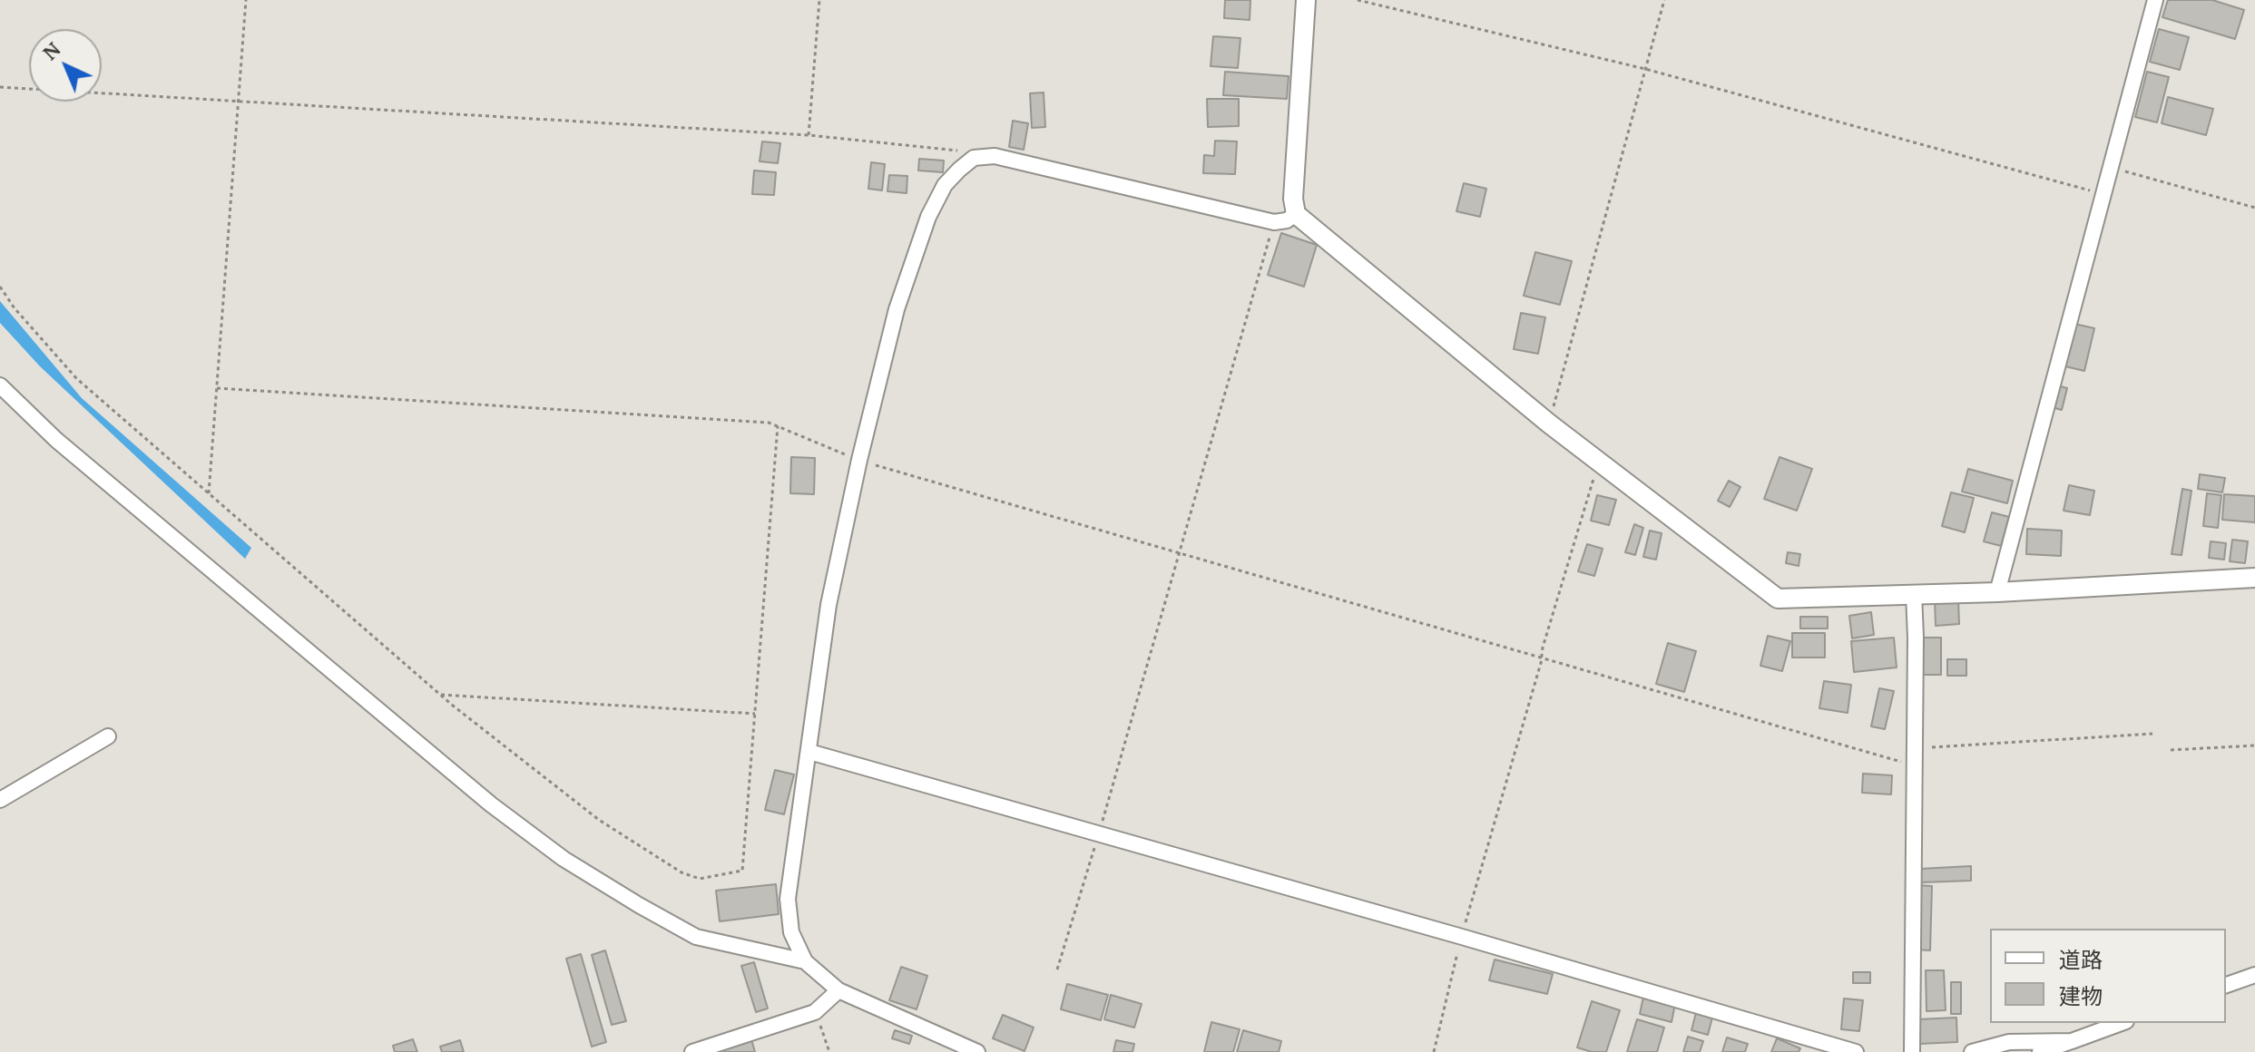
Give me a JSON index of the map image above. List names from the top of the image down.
{
  "legend": ["道路", "建物"],
  "north": "top left"
}
